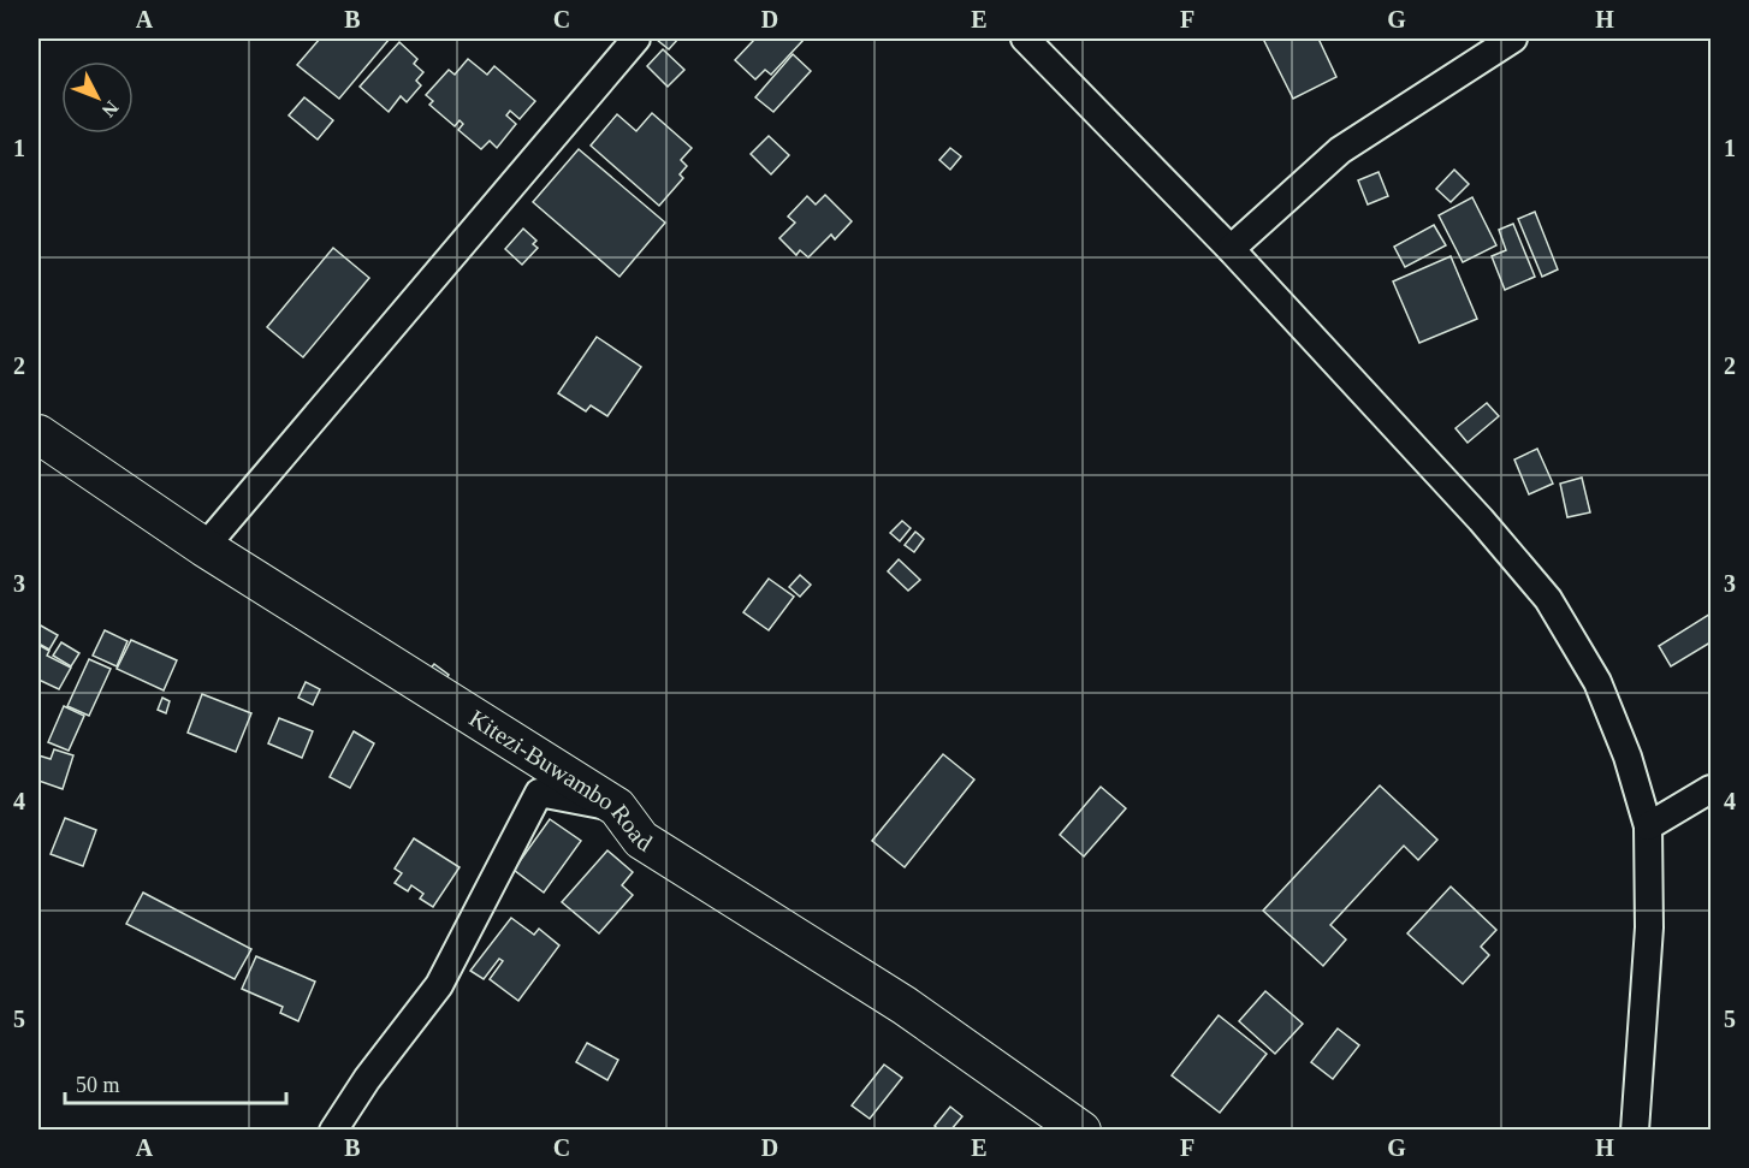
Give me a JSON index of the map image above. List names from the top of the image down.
{
  "streets": {
    "street": ["Kitezi-Buwambo Road"]
  },
  "scale_bar": "50 m",
  "north": "bottom right",
  "grid": {
    "columns": [
      "A",
      "B",
      "C",
      "D",
      "E",
      "F",
      "G",
      "H"
    ],
    "rows": [
      "1",
      "2",
      "3",
      "4",
      "5"
    ]
  }
}
